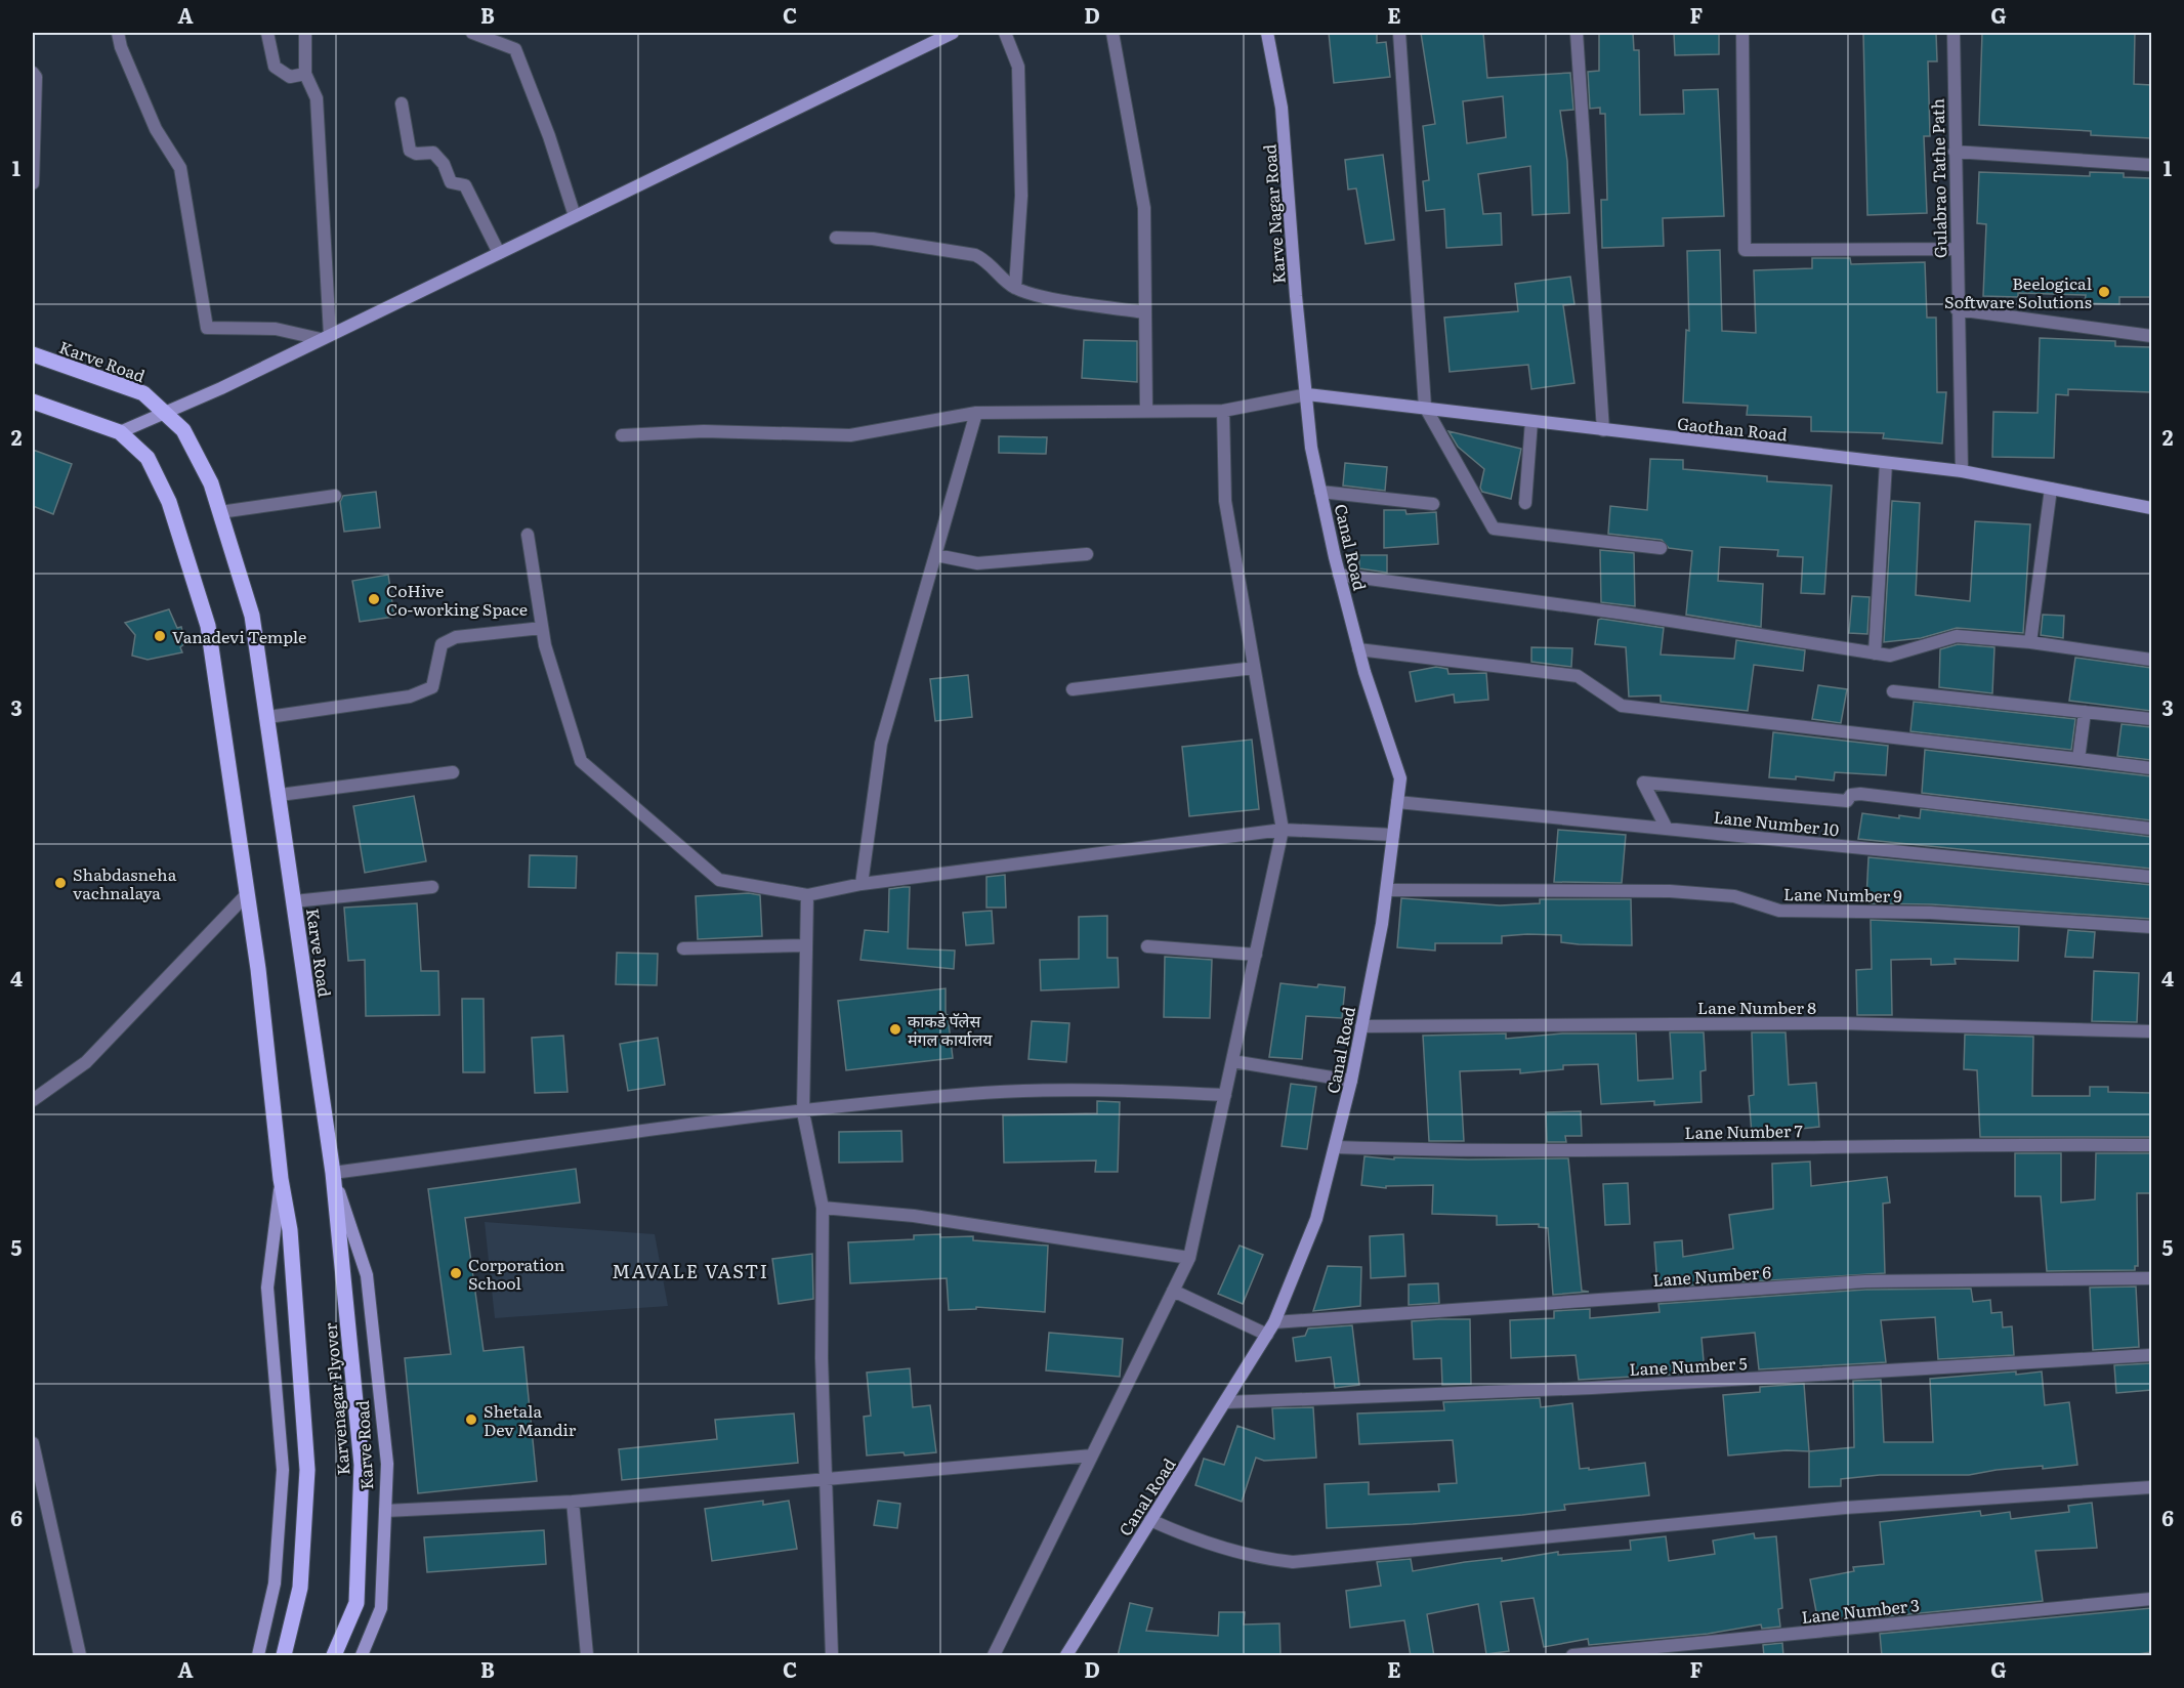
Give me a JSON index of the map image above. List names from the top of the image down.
{
  "streets": {
    "main road": ["Karve Road", "Karvenagar Flyover"],
    "street": [
      "Gulabrao Tathe Path",
      "Karve Nagar Road",
      "Gaothan Road",
      "Canal Road",
      "Lane Number 10",
      "Lane Number 9",
      "Lane Number 8",
      "Lane Number 7",
      "Lane Number 6",
      "Lane Number 5",
      "Lane Number 3"
    ]
  },
  "crossings": [
    ["Gulabrao Tathe Path", "Gaothan Road"],
    ["Karve Nagar Road", "Gaothan Road"],
    ["Karve Nagar Road", "Canal Road"],
    ["Karve Road", "Karvenagar Flyover"],
    ["Gaothan Road", "Canal Road"],
    ["Canal Road", "Lane Number 10"],
    ["Canal Road", "Lane Number 9"],
    ["Canal Road", "Lane Number 8"],
    ["Canal Road", "Lane Number 7"],
    ["Canal Road", "Lane Number 6"],
    ["Canal Road", "Lane Number 5"]
  ],
  "districts": ["MAVALE VASTI"],
  "places": [
    "Beelogical Software Solutions",
    "CoHive Co-working Space",
    "Vanadevi Temple",
    "Shabdasneha vachnalaya",
    "काकडे पॅलेस मंगल कार्यालय",
    "Corporation School",
    "Shetala Dev Mandir"
  ],
  "grid": {
    "columns": [
      "A",
      "B",
      "C",
      "D",
      "E",
      "F",
      "G"
    ],
    "rows": [
      "1",
      "2",
      "3",
      "4",
      "5",
      "6"
    ]
  }
}
